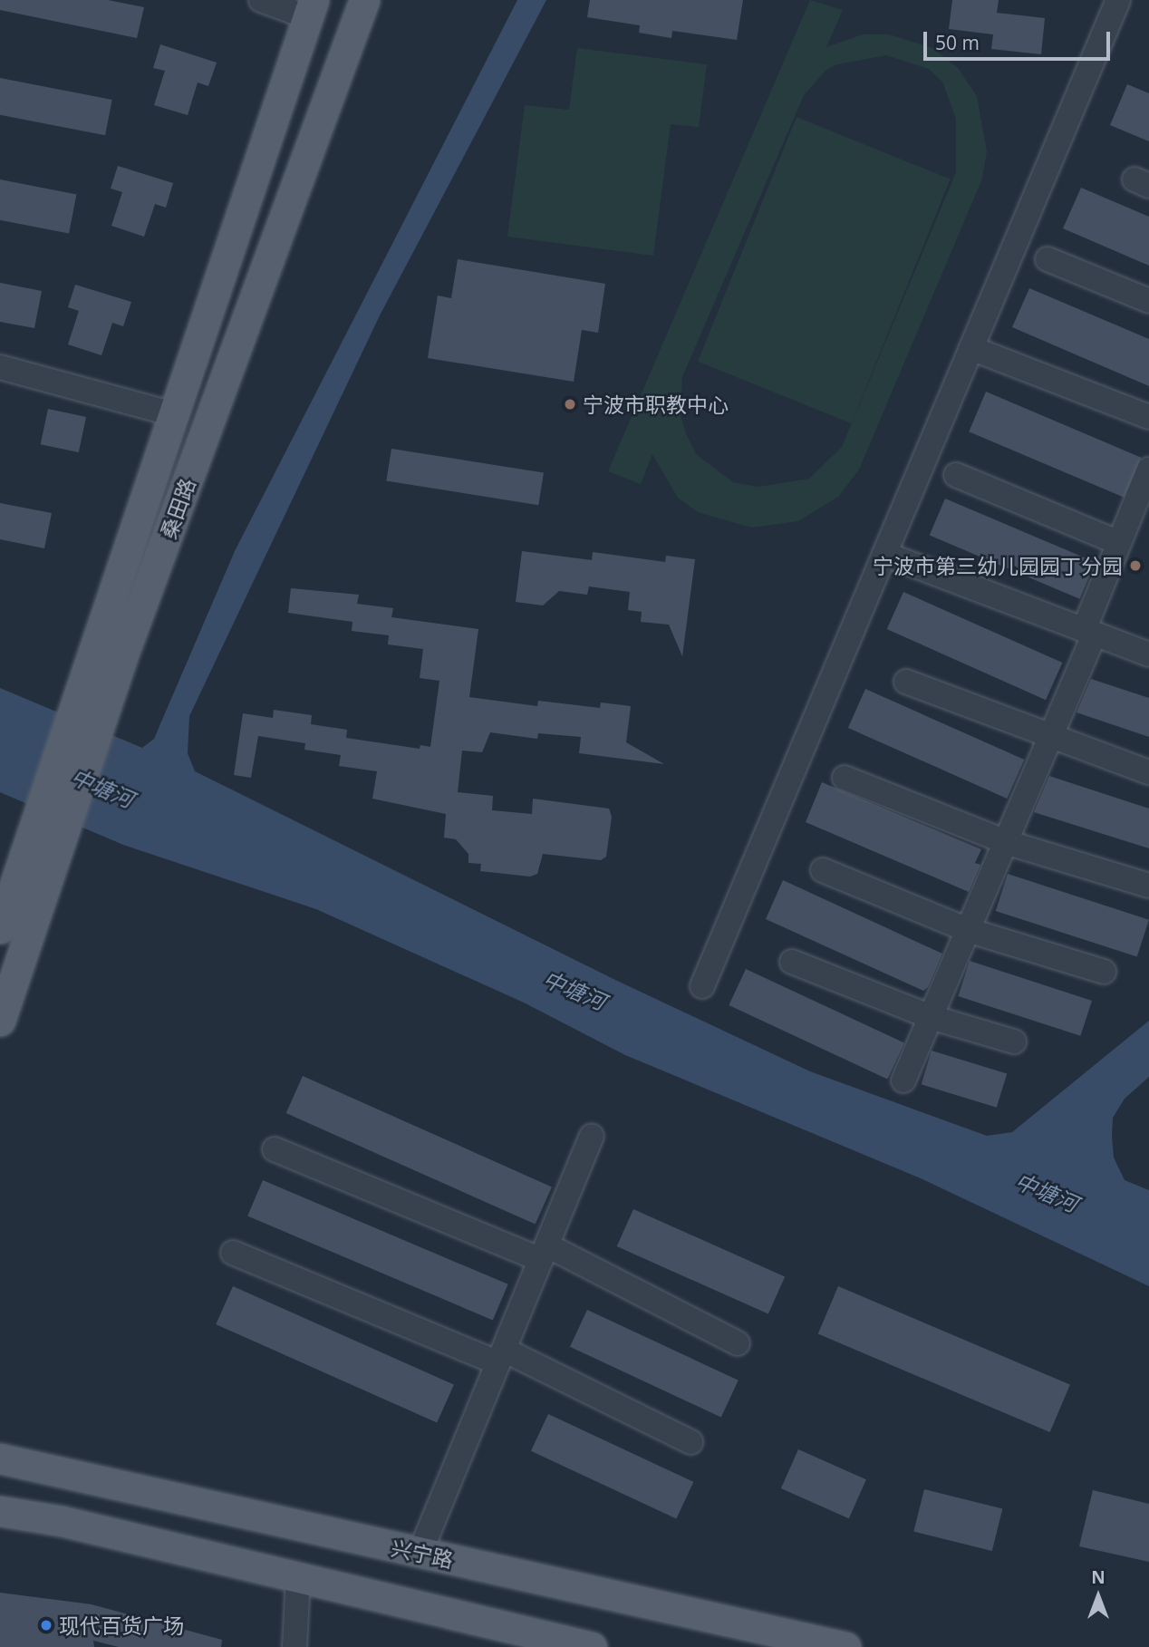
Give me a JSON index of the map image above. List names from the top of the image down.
{
  "streets": {
    "main road": ["桑田路", "兴宁路"]
  },
  "water": ["中塘河"],
  "places": ["宁波市职教中心", "宁波市第三幼儿园园丁分园", "现代百货广场"],
  "scale_bar": "50 m",
  "north": "top"
}
